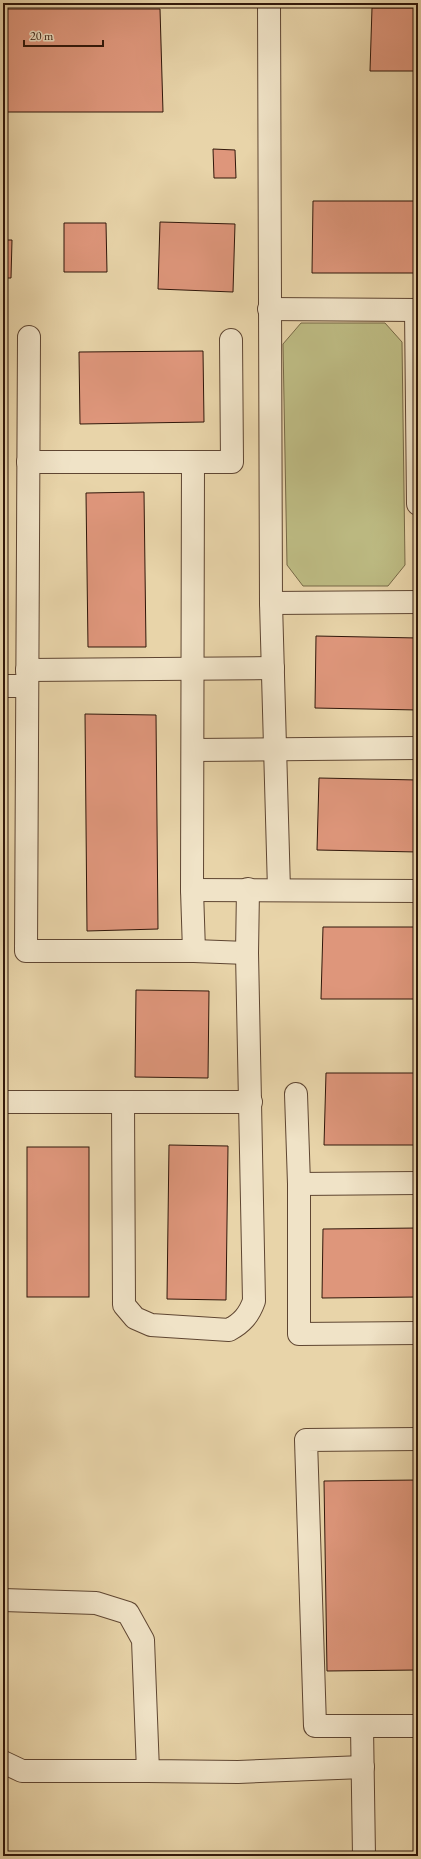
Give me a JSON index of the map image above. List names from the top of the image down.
{
  "scale_bar": "20 m"
}
